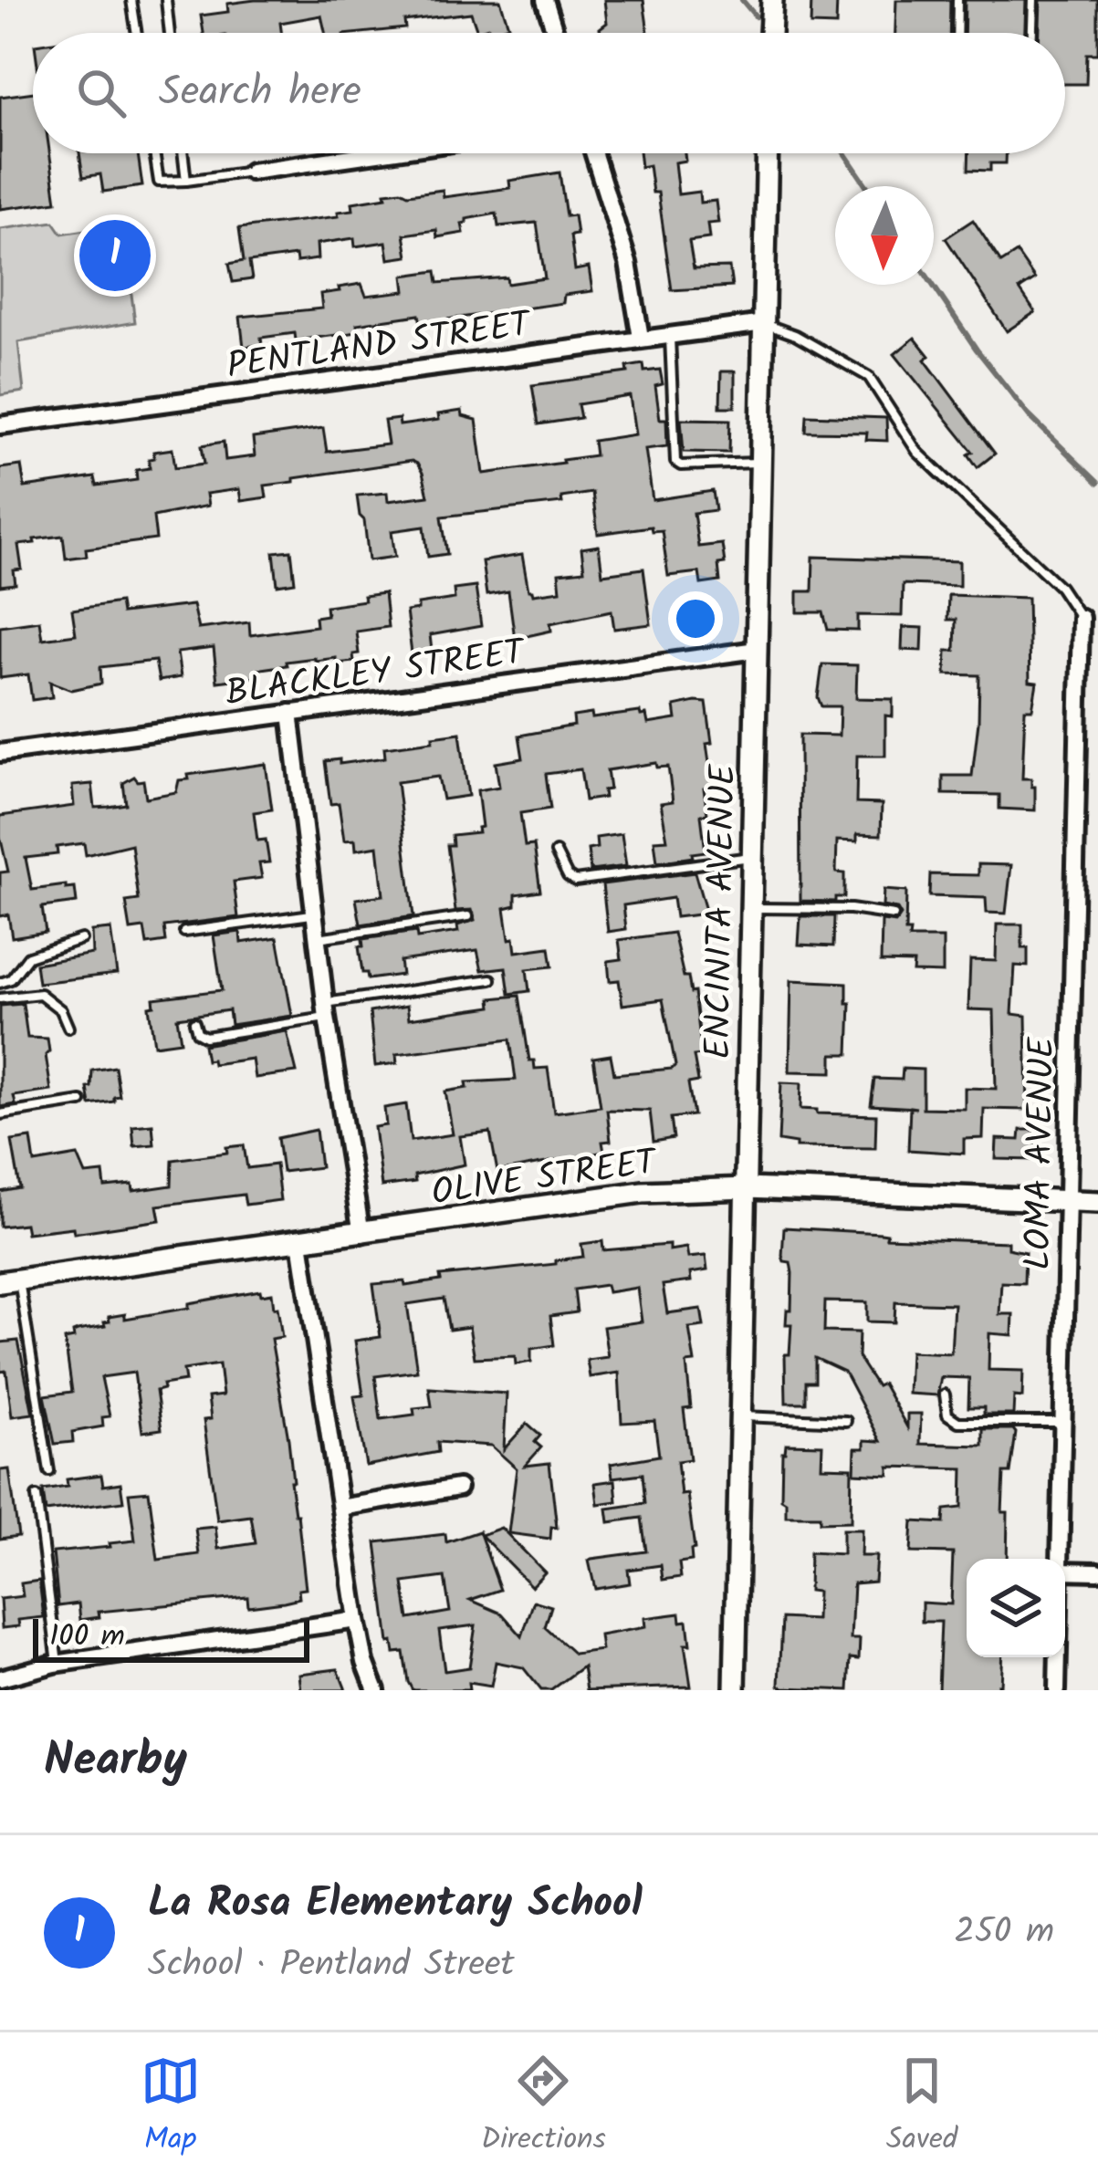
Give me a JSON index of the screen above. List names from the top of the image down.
{
  "streets": {
    "street": [
      "PENTLAND STREET",
      "BLACKLEY STREET",
      "ENCINITA AVENUE",
      "LOMA AVENUE",
      "OLIVE STREET"
    ]
  },
  "crossings": [
    ["PENTLAND STREET", "ENCINITA AVENUE"],
    ["BLACKLEY STREET", "ENCINITA AVENUE"],
    ["ENCINITA AVENUE", "OLIVE STREET"],
    ["LOMA AVENUE", "OLIVE STREET"]
  ],
  "scale_bar": "100 m",
  "north": "bottom",
  "page": {
    "search": "Search here",
    "pins": "1",
    "scale": "100 m",
    "heading": "Nearby",
    "list": [
      {
        "mark": "1",
        "name": "La Rosa Elementary School",
        "note": "School · Pentland Street",
        "value": "250 m"
      }
    ],
    "nav": ["Map", "Directions", "Saved"]
  }
}
